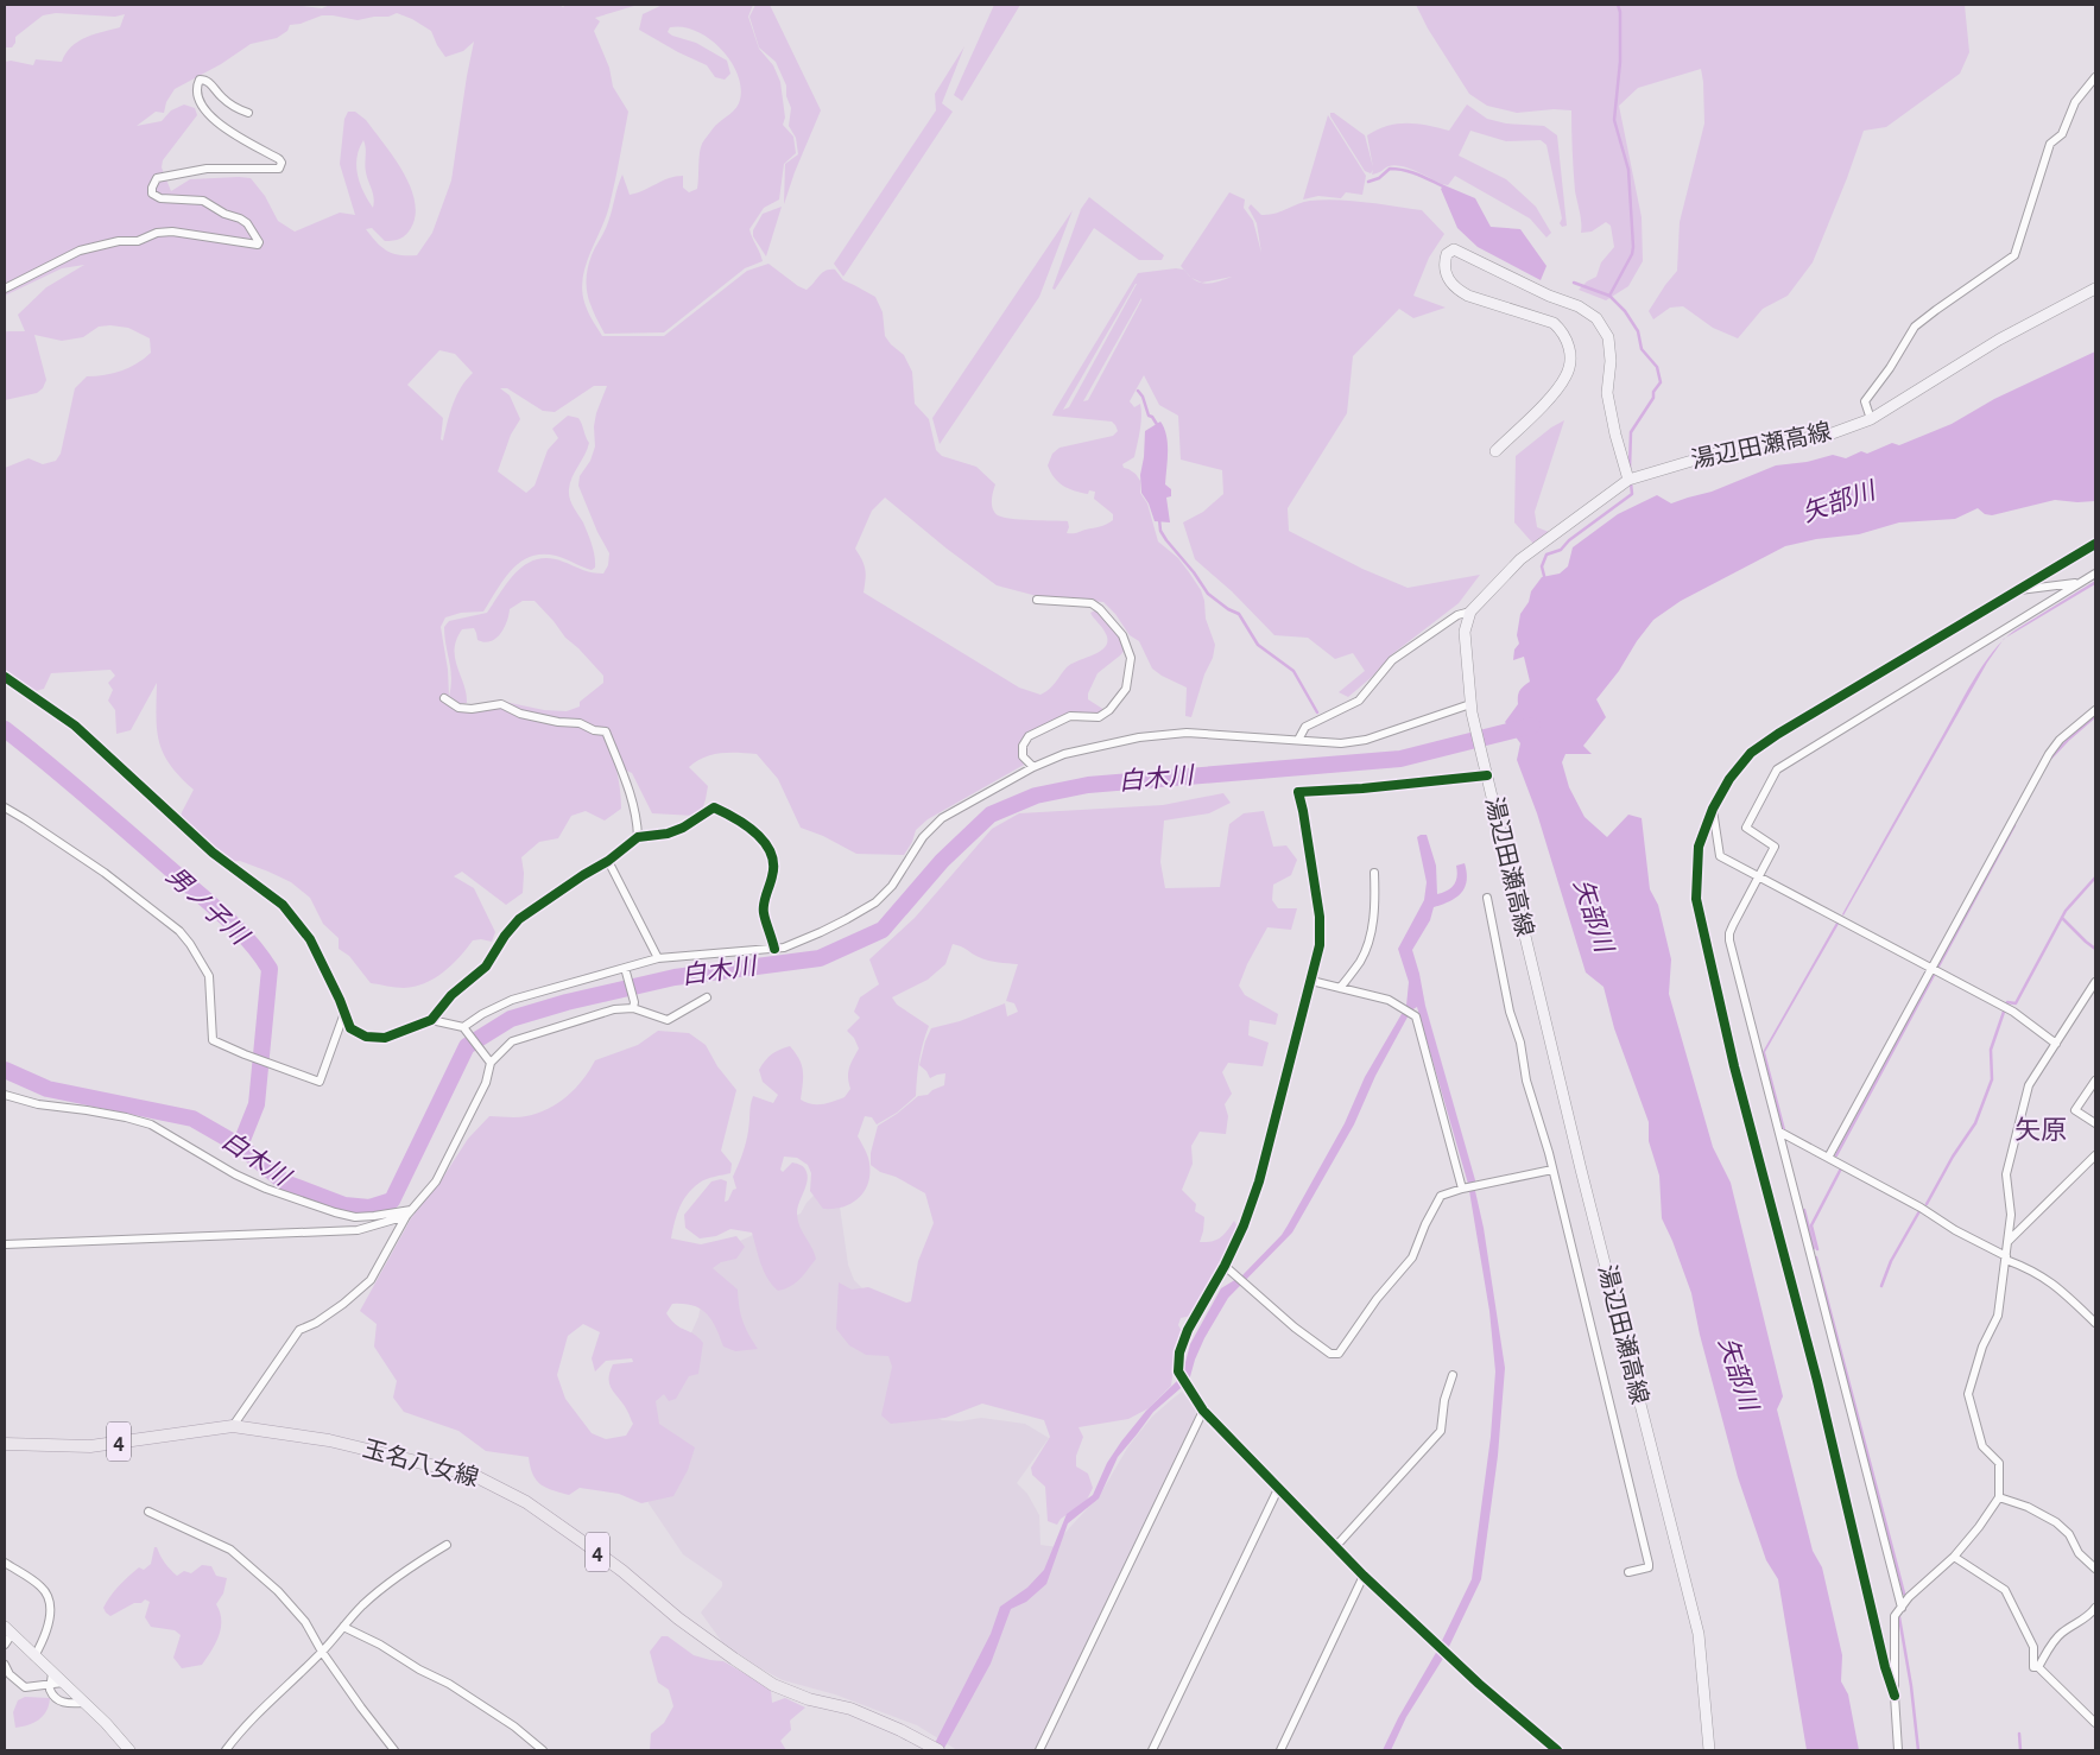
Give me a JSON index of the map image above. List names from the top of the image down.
{
  "streets": {
    "main road": ["湯辺田瀬高線", "4", "玉名八女線"]
  },
  "districts": ["矢原"],
  "water": ["矢部川", "白木川", "男ノ子川"]
}
